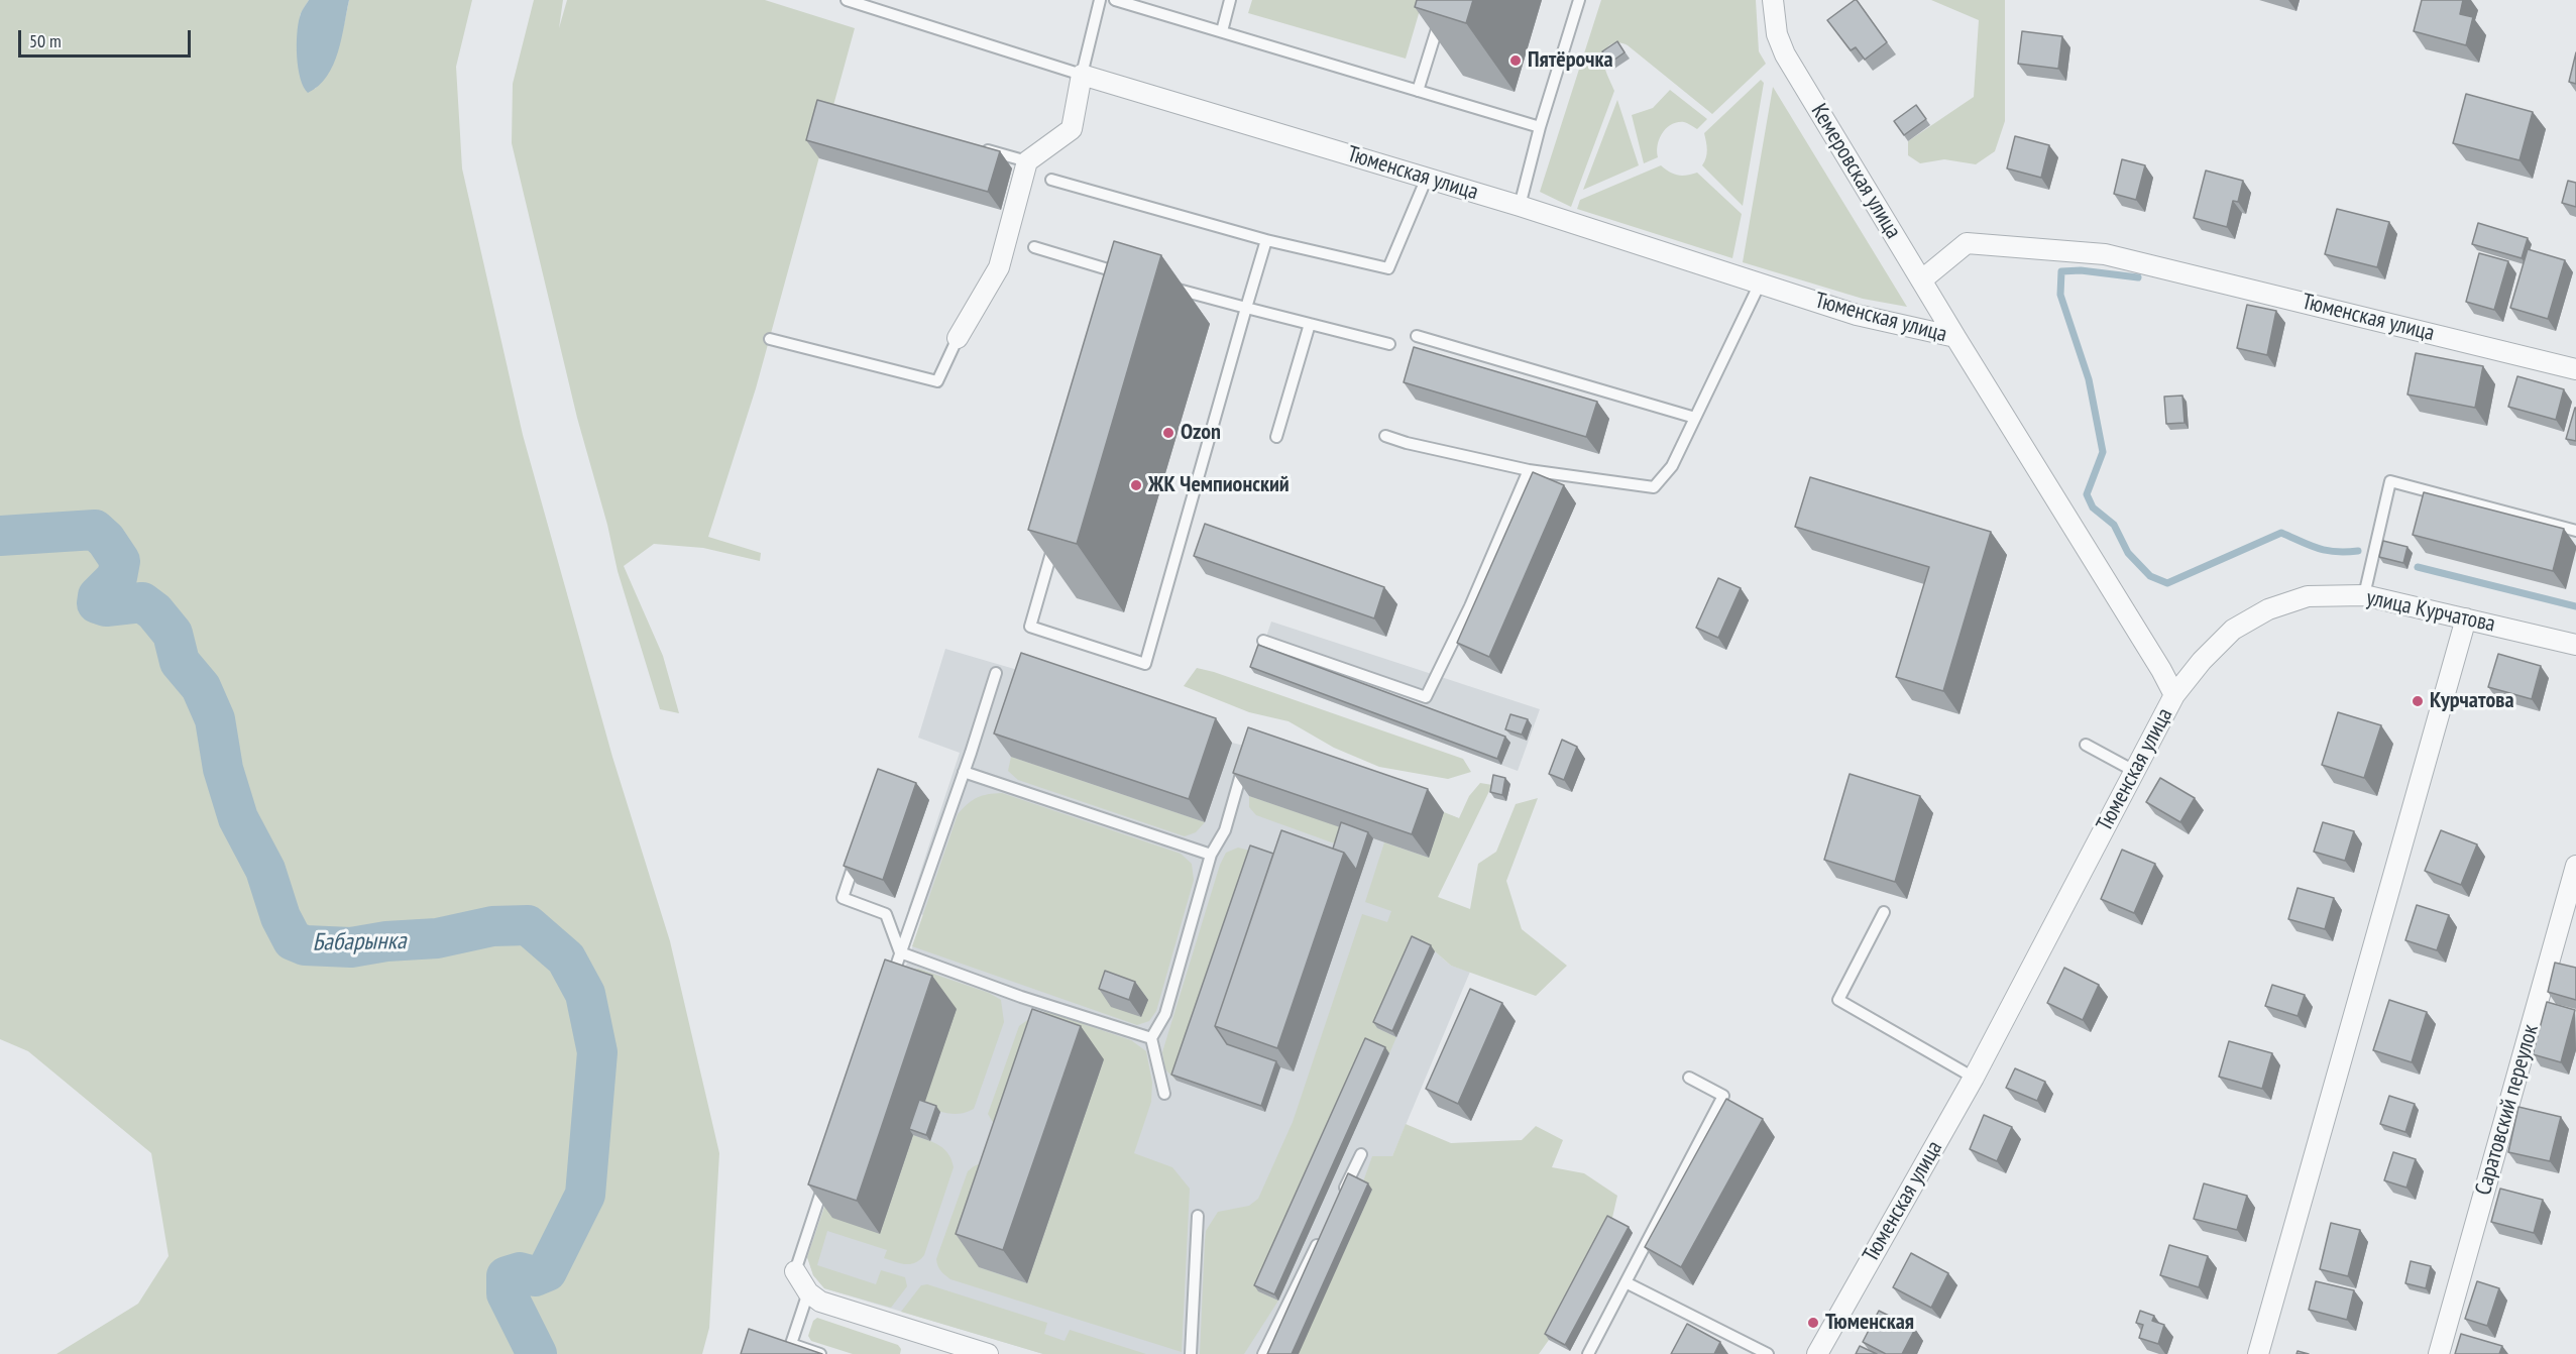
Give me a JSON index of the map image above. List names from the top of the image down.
{
  "streets": {
    "street": [
      "Кемеровская улица",
      "Тюменская улица",
      "улица Курчатова",
      "Саратовский переулок"
    ]
  },
  "crossings": [
    ["Кемеровская улица", "Тюменская улица"],
    ["Тюменская улица", "улица Курчатова"]
  ],
  "water": ["Бабарынка"],
  "places": [
    "Пятёрочка",
    "Ozon",
    "ЖК Чемпионский",
    "Курчатова",
    "Тюменская"
  ],
  "scale_bar": "50 m"
}
